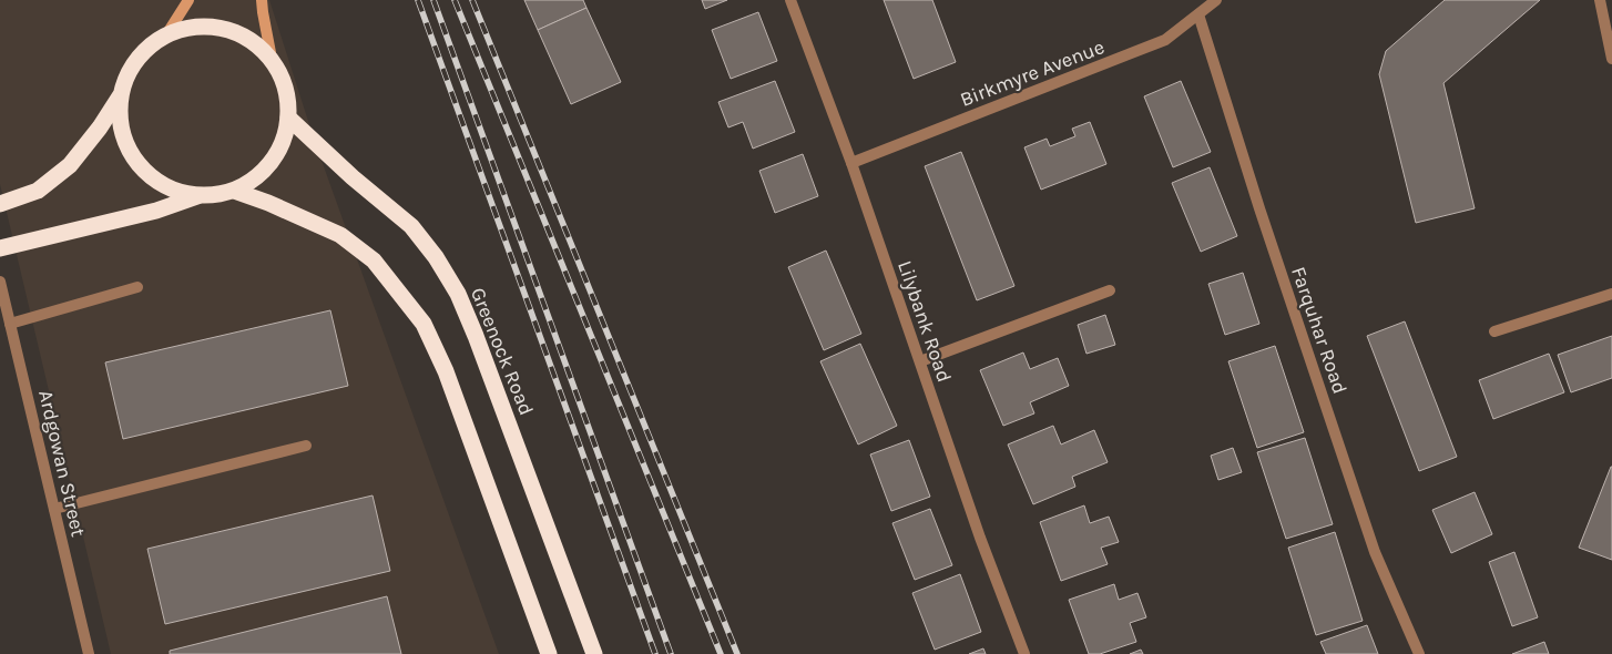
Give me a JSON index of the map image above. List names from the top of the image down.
{
  "streets": {
    "highway": ["Greenock Road"],
    "street": [
      "Birkmyre Avenue",
      "Lilybank Road",
      "Farquhar Road",
      "Ardgowan Street"
    ]
  },
  "crossings": [
    ["Birkmyre Avenue", "Lilybank Road"],
    ["Birkmyre Avenue", "Farquhar Road"]
  ]
}
